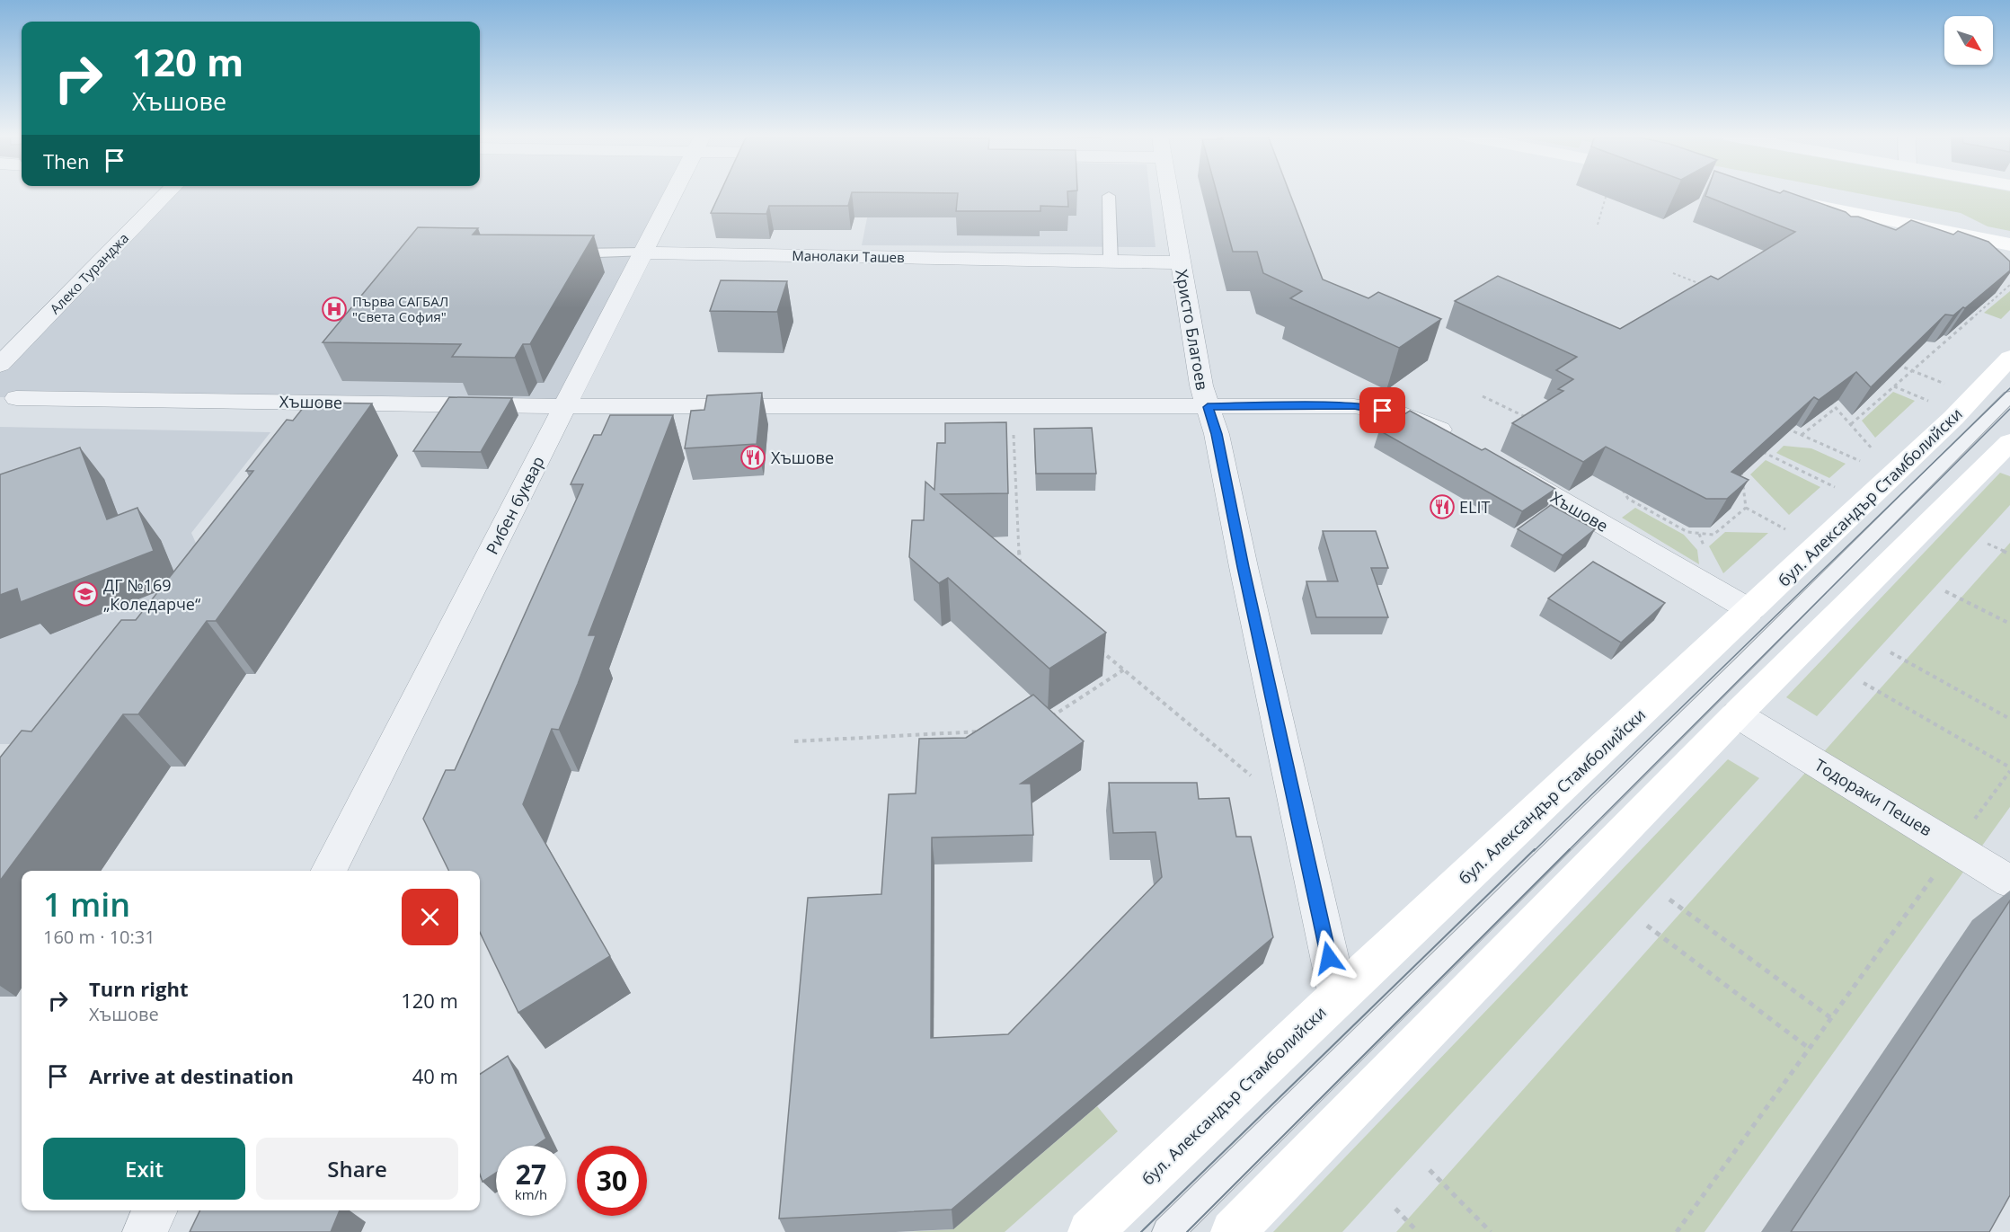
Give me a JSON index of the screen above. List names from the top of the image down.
{
  "streets": {
    "street": [
      "Манолаки Ташев",
      "Алеко Туранджа",
      "Христо Благоев",
      "Хъшове",
      "бул. Александър Стамболийски",
      "Рибен буквар",
      "Тодораки Пешев"
    ]
  },
  "crossings": [
    ["Манолаки Ташев", "Христо Благоев"],
    ["Манолаки Ташев", "Рибен буквар"],
    ["Христо Благоев", "Хъшове"],
    ["Христо Благоев", "бул. Александър Стамболийски"],
    ["Хъшове", "бул. Александър Стамболийски"],
    ["Хъшове", "Рибен буквар"]
  ],
  "places": {
    "hospital": ["Първа САГБАЛ \"Света София\""],
    "restaurant": ["Хъшове", "ELIT"],
    "school or university": ["ДГ №169 „Коледарче“"]
  },
  "north": "bottom right",
  "page": {
    "turn": ["120 m", "Хъшове"],
    "then": "Then",
    "heading": ["1 min", "160 m · 10:31"],
    "list": [
      {
        "name": "Turn right",
        "note": "Хъшове",
        "value": "120 m"
      },
      {
        "name": "Arrive at destination",
        "value": "40 m"
      }
    ],
    "buttons": ["Exit", "Share"],
    "speed": "27 km/h",
    "limit": "30"
  }
}
